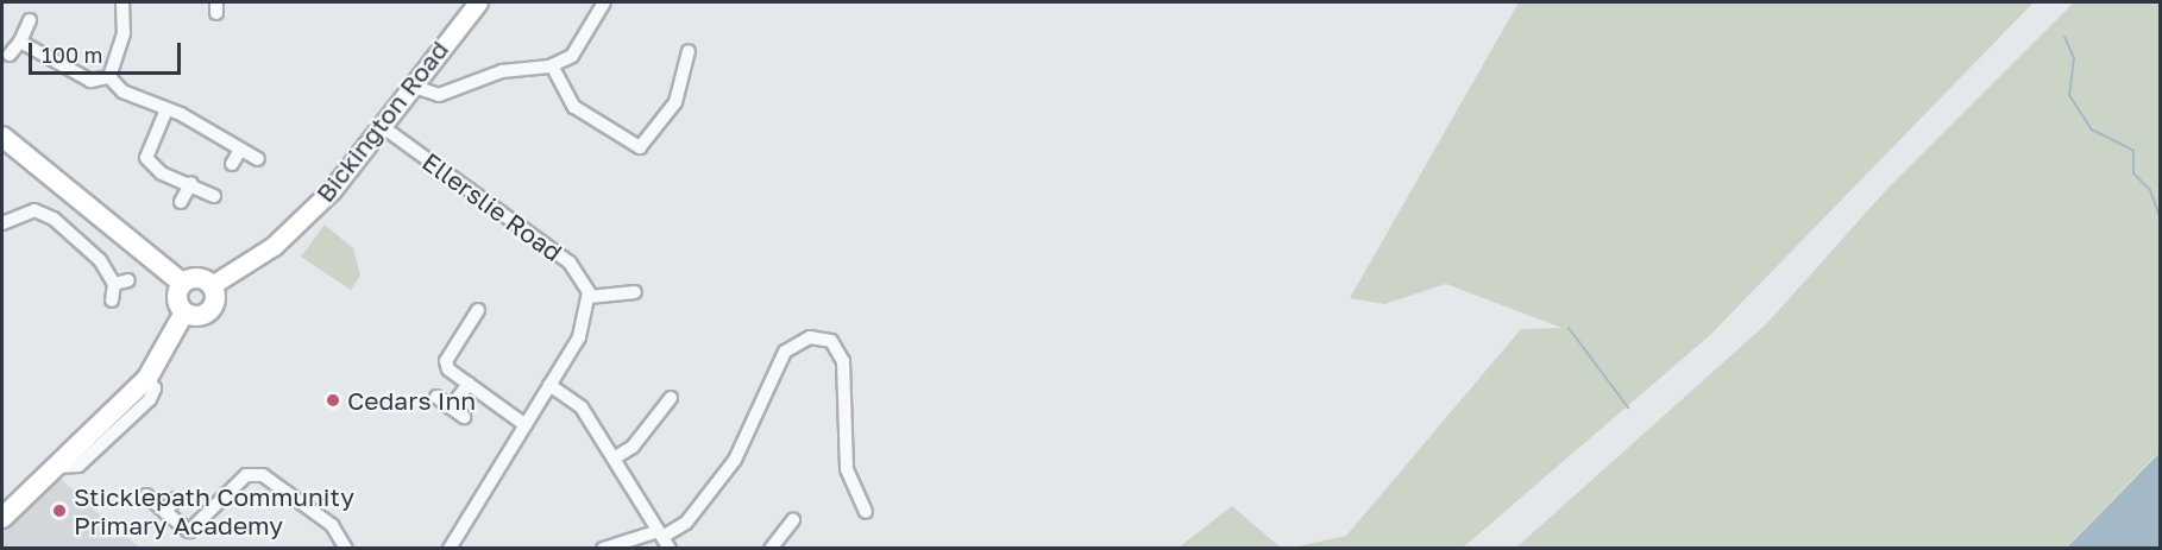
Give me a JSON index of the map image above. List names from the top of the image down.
{
  "streets": {
    "main road": ["Bickington Road"],
    "street": ["Ellerslie Road"]
  },
  "crossings": [
    ["Bickington Road", "Ellerslie Road"]
  ],
  "places": ["Cedars Inn", "Sticklepath Community Primary Academy"],
  "scale_bar": "100 m"
}
